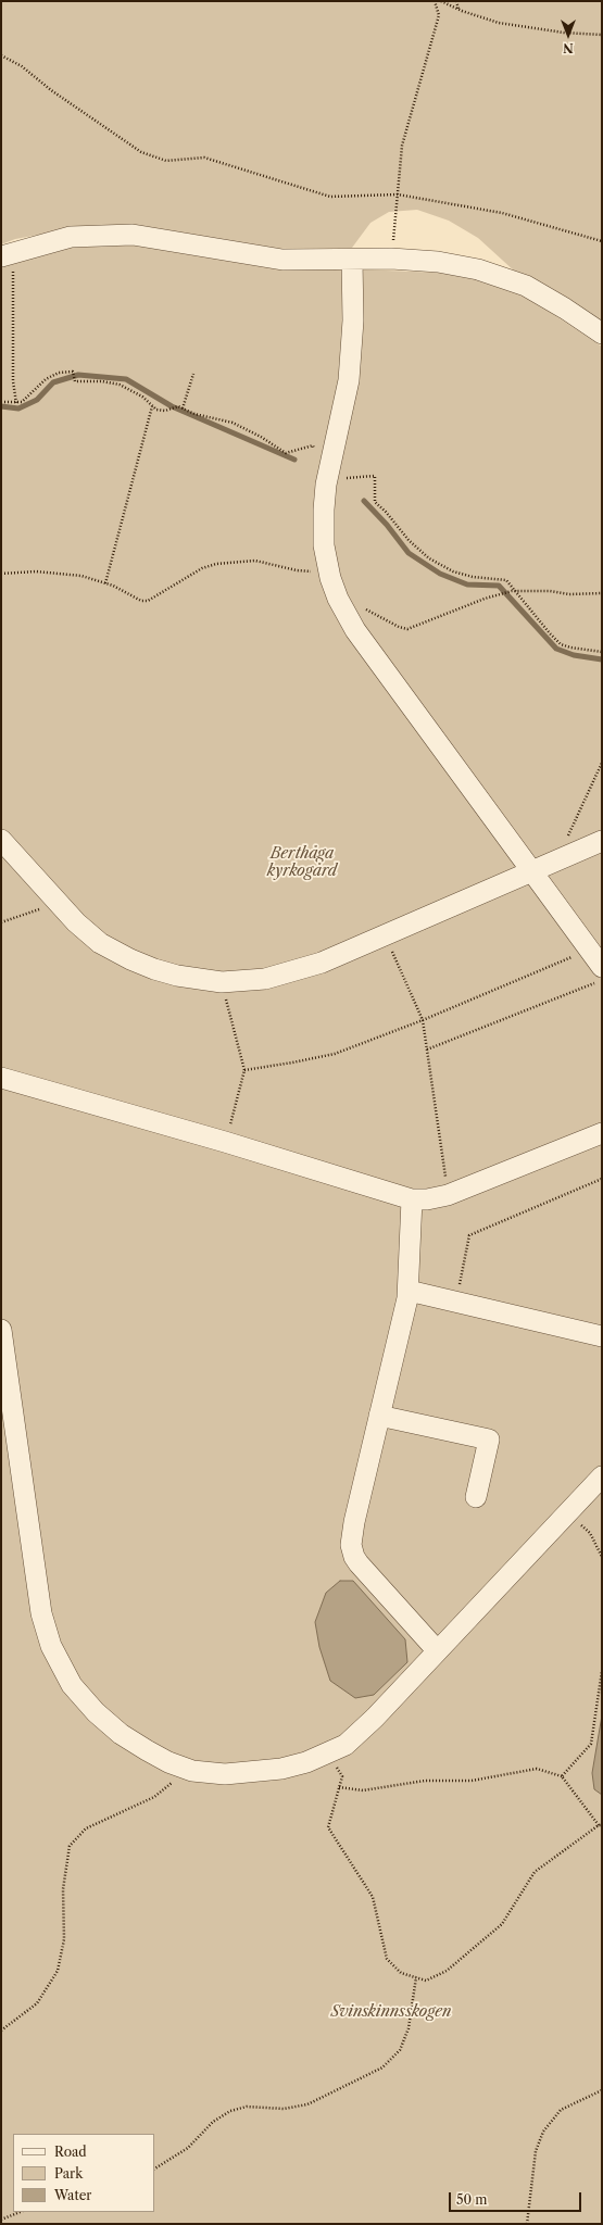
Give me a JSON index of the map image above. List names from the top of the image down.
{
  "parks": ["Berthåga kyrkogård", "Svinskinnsskogen"],
  "legend": ["Road", "Park", "Water"],
  "scale_bar": "50 m",
  "north": "bottom"
}
